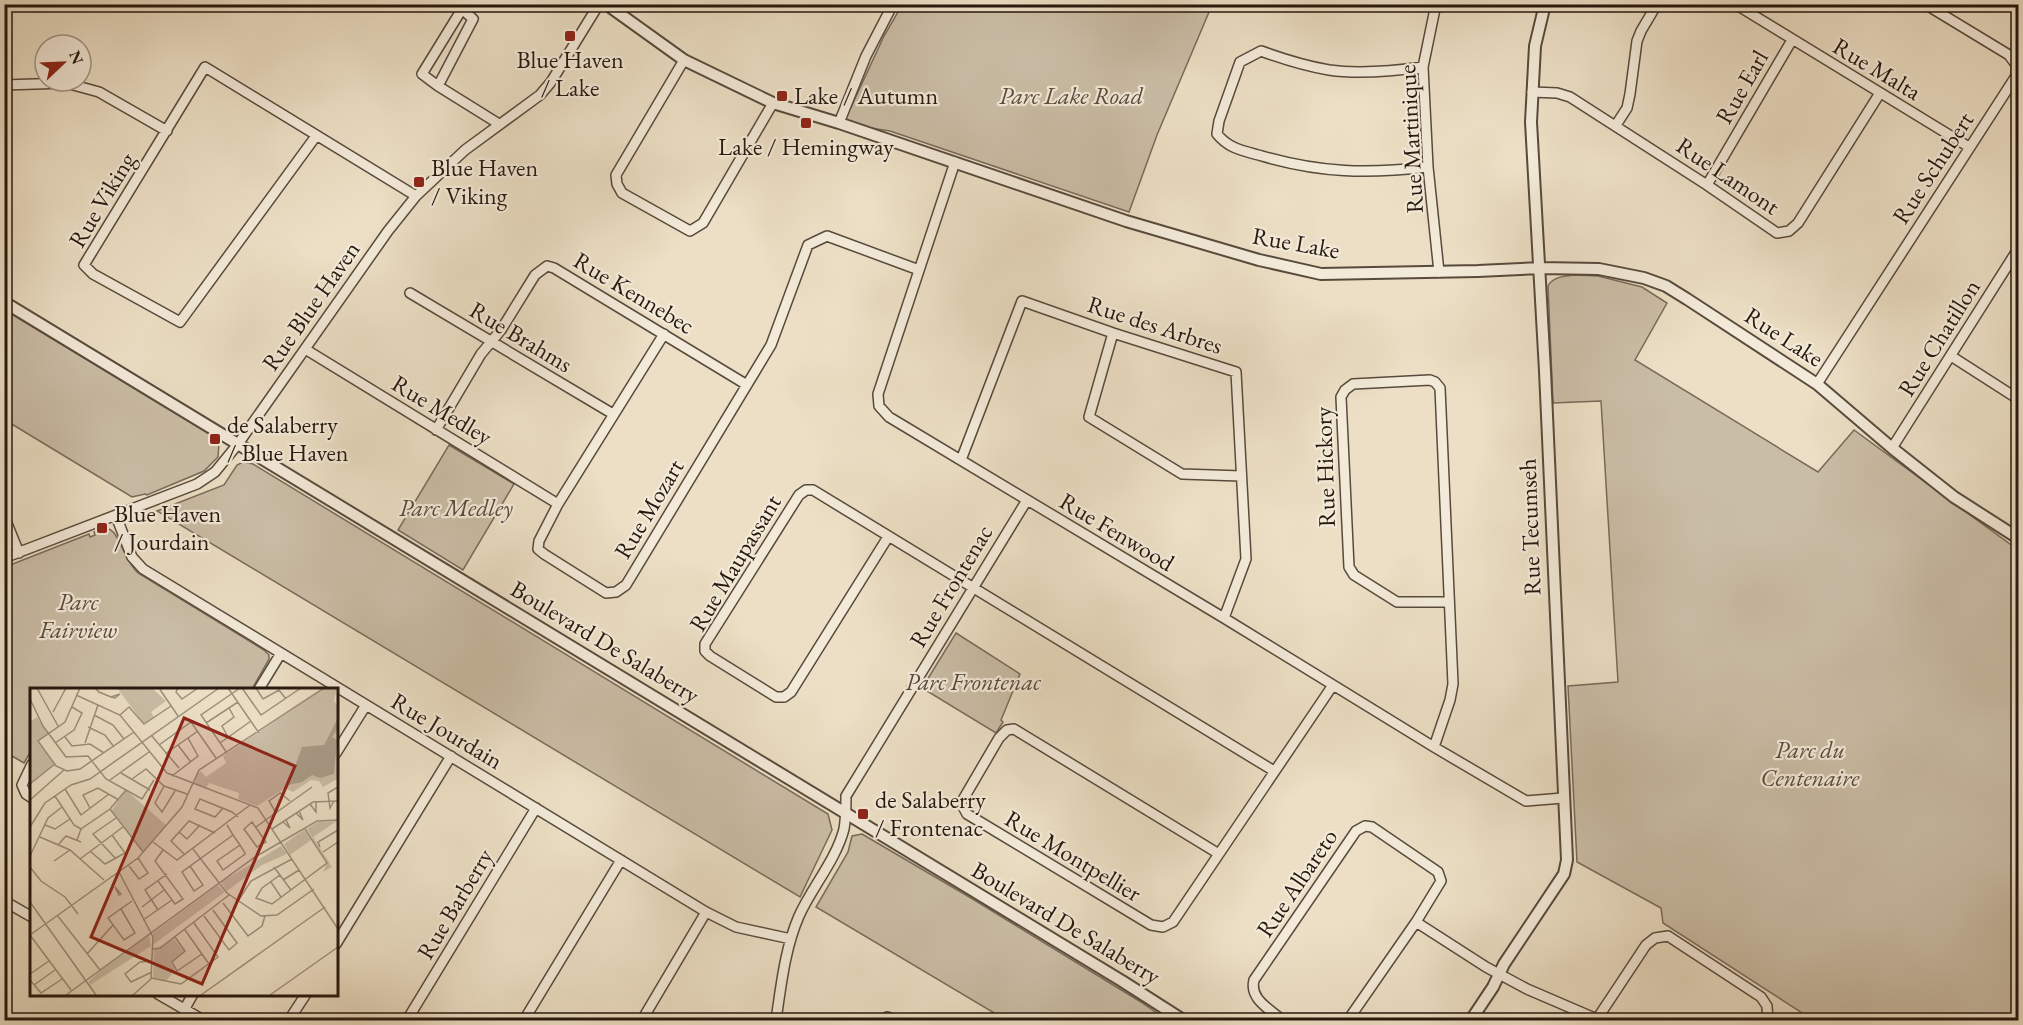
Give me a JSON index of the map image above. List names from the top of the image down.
{
  "streets": {
    "street": [
      "Rue Malta",
      "Rue Earl",
      "Rue Martinique",
      "Rue Schubert",
      "Rue Lamont",
      "Rue Viking",
      "Rue Lake",
      "Rue Kennebec",
      "Rue Blue Haven",
      "Rue des Arbres",
      "Rue Brahms",
      "Rue Chatillon",
      "Rue Medley",
      "Rue Hickory",
      "Rue Mozart",
      "Rue Tecumseh",
      "Rue Fenwood",
      "Rue Maupassant",
      "Rue Frontenac",
      "Boulevard De Salaberry",
      "Rue Jourdain",
      "Rue Montpellier",
      "Rue Albareto",
      "Rue Barberry"
    ]
  },
  "crossings": [
    ["Rue Malta", "Rue Earl"],
    ["Rue Malta", "Rue Schubert"],
    ["Rue Malta", "Rue Lamont"],
    ["Rue Earl", "Rue Lamont"],
    ["Rue Martinique", "Rue Lake"],
    ["Rue Schubert", "Rue Lake"],
    ["Rue Lamont", "Rue Tecumseh"],
    ["Rue Viking", "Rue Blue Haven"],
    ["Rue Lake", "Rue Chatillon"],
    ["Rue Lake", "Rue Tecumseh"],
    ["Rue Lake", "Rue Fenwood"],
    ["Rue Kennebec", "Rue Brahms"],
    ["Rue Kennebec", "Rue Medley"],
    ["Rue Kennebec", "Rue Mozart"],
    ["Rue Blue Haven", "Rue Medley"],
    ["Rue Blue Haven", "Boulevard De Salaberry"],
    ["Rue Blue Haven", "Rue Jourdain"],
    ["Rue des Arbres", "Rue Fenwood"],
    ["Rue Brahms", "Rue Mozart"],
    ["Rue Medley", "Rue Mozart"],
    ["Rue Hickory", "Rue Fenwood"],
    ["Rue Mozart", "Rue Fenwood"],
    ["Rue Tecumseh", "Rue Fenwood"],
    ["Rue Fenwood", "Rue Frontenac"],
    ["Rue Fenwood", "Rue Montpellier"],
    ["Rue Maupassant", "Rue Frontenac"],
    ["Rue Maupassant", "Rue Montpellier"],
    ["Rue Frontenac", "Boulevard De Salaberry"],
    ["Rue Frontenac", "Rue Jourdain"],
    ["Rue Jourdain", "Rue Barberry"]
  ],
  "parks": [
    "Parc Lake Road",
    "Parc Medley",
    "Parc Fairview",
    "Parc Frontenac",
    "Parc du Centenaire"
  ],
  "places": {
    "transit": [
      "Blue Haven / Lake",
      "Lake / Autumn",
      "Lake / Hemingway",
      "Blue Haven / Viking",
      "de Salaberry / Blue Haven",
      "Blue Haven / Jourdain",
      "de Salaberry / Frontenac"
    ]
  },
  "north": "top right"
}
